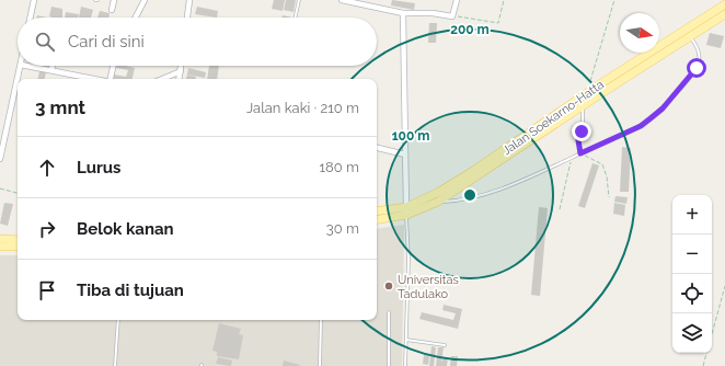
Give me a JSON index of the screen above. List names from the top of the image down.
{
  "streets": {
    "main road": ["Jalan Soekarno-Hatta"]
  },
  "places": ["Universitas Tadulako"],
  "north": "right",
  "page": {
    "search": "Cari di sini",
    "heading": ["3 mnt", "Jalan kaki · 210 m"],
    "list": [
      ["Lurus", "180 m"],
      ["Belok kanan", "30 m"],
      "Tiba di tujuan"
    ],
    "map_buttons": ["+", "−"]
  },
  "rings": ["200 m", "100 m"]
}
